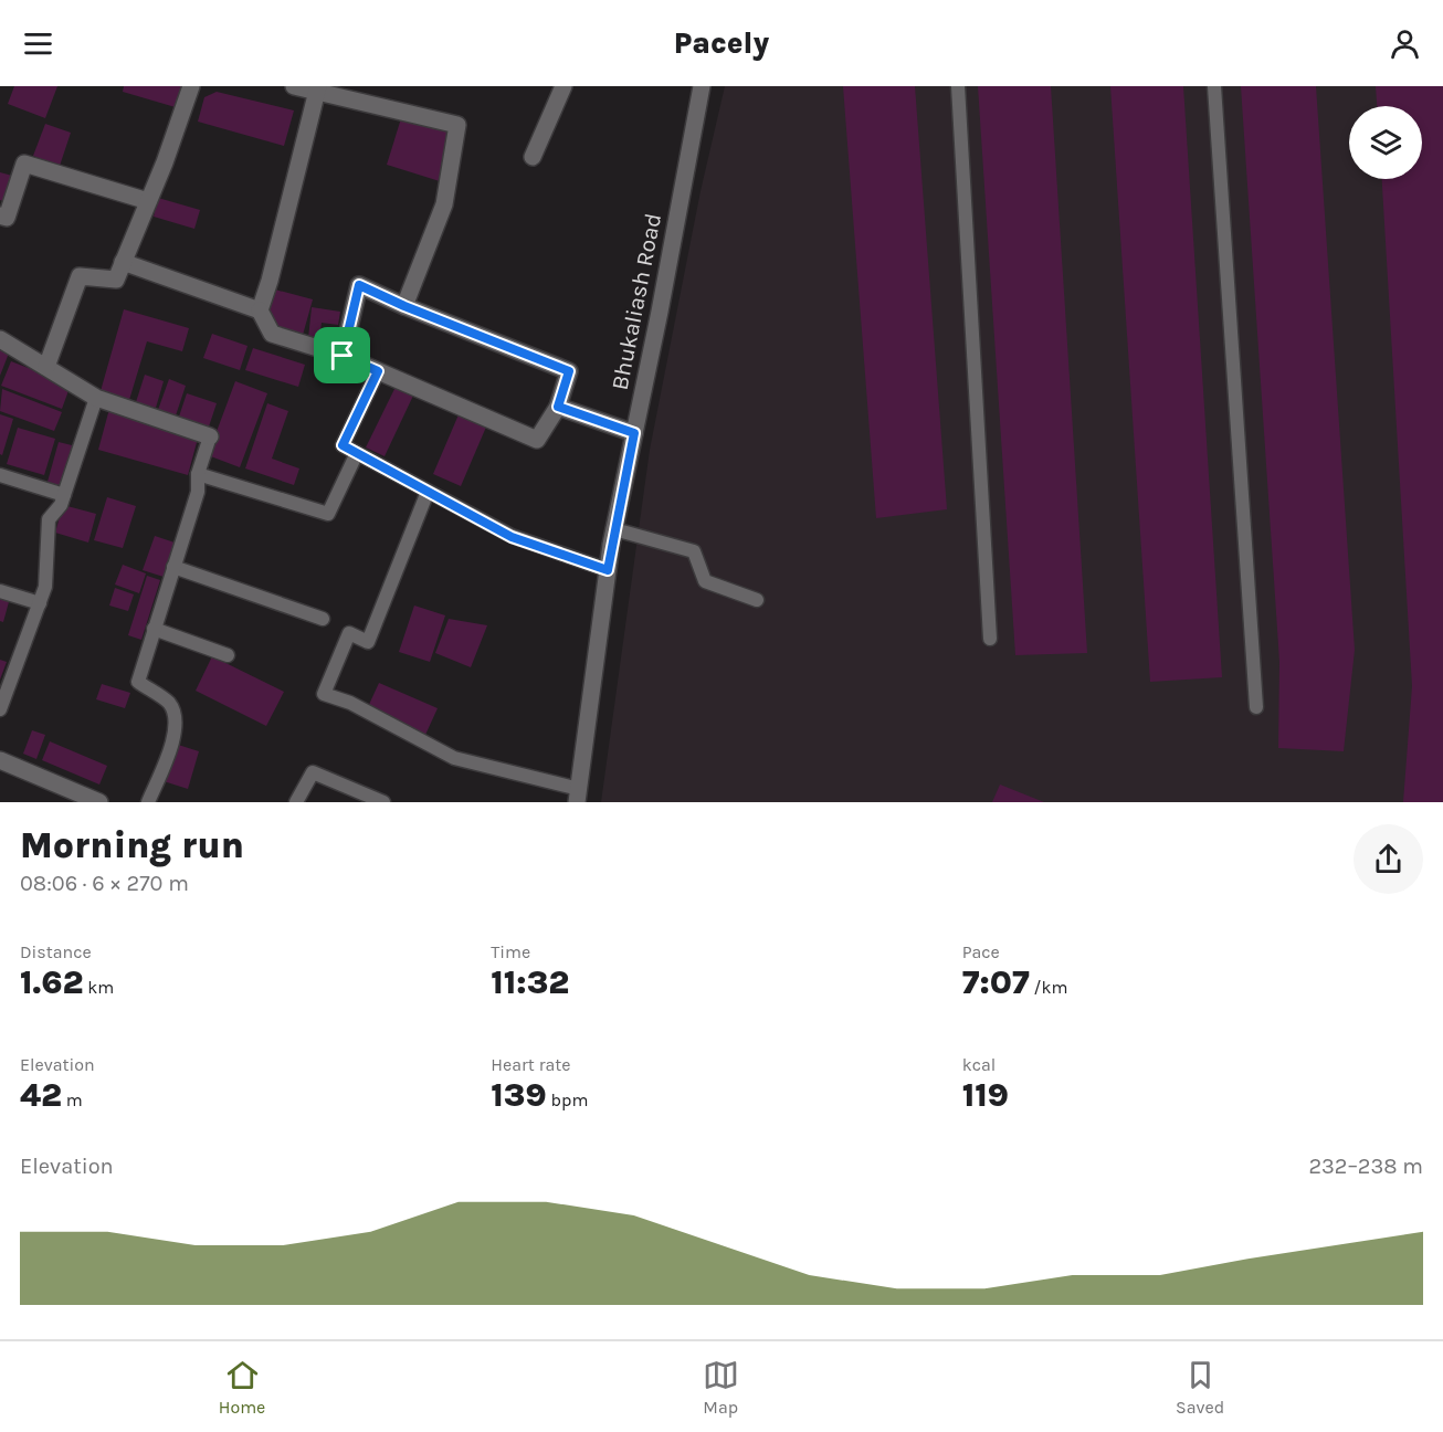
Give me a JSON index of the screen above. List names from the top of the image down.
{
  "streets": {
    "street": ["Bhukaliash Road"]
  },
  "page": {
    "header": "Pacely",
    "heading": ["Morning run", "08:06 · 6 × 270 m"],
    "stats": [
      ["Distance", "1.62 km"],
      ["Time", "11:32"],
      ["Pace", "7:07 /km"],
      ["Elevation", "42 m"],
      ["Heart rate", "139 bpm"],
      ["kcal", "119"]
    ],
    "chart": ["Elevation", "232–238 m"],
    "tabs": ["Home", "Map", "Saved"]
  }
}
